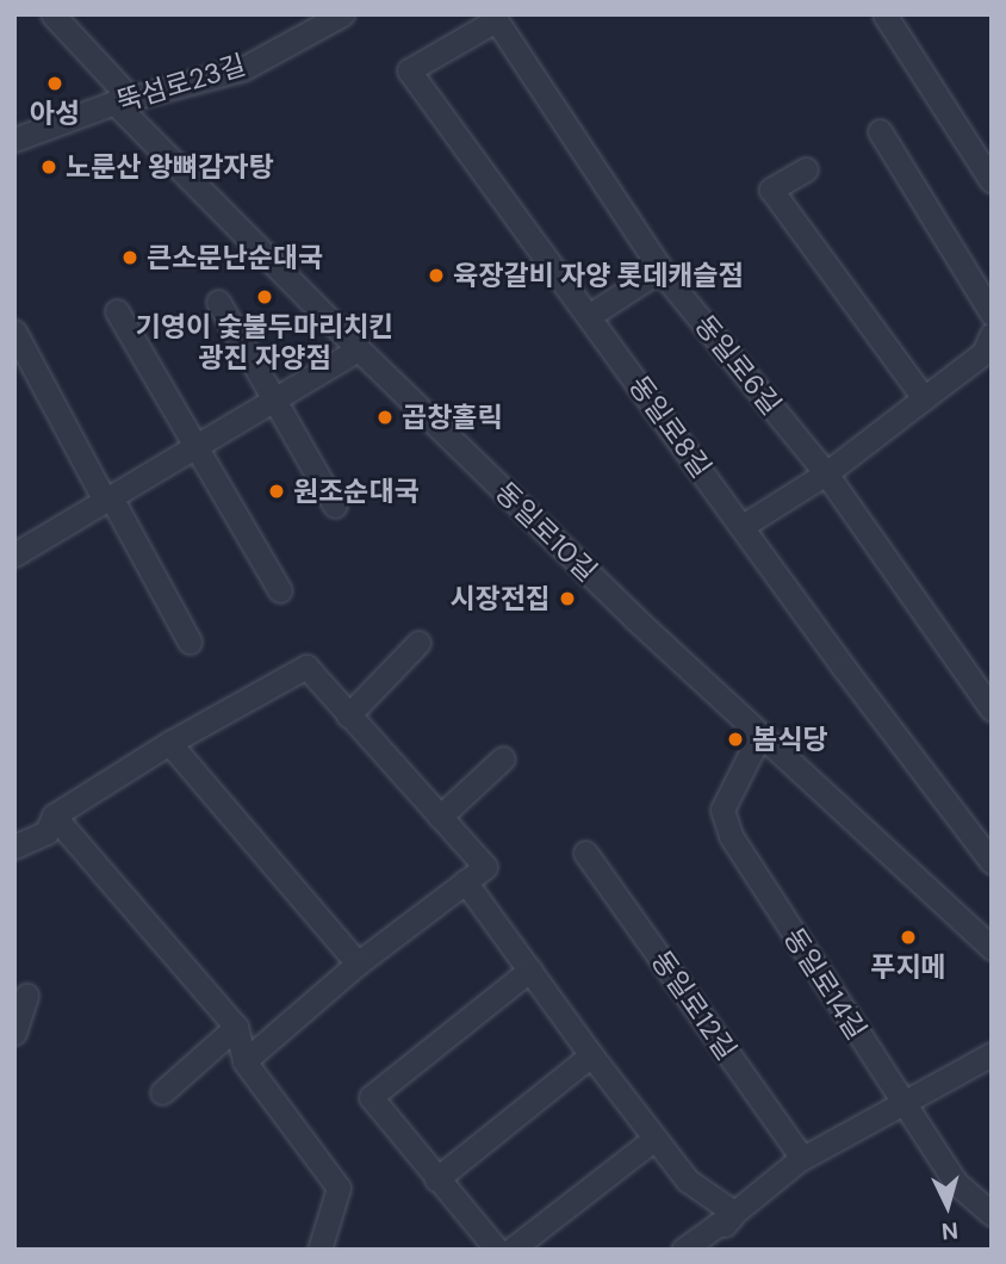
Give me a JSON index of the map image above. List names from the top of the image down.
{
  "streets": {
    "street": [
      "뚝섬로23길",
      "동일로6길",
      "동일로8길",
      "동일로10길",
      "동일로14길",
      "동일로12길"
    ]
  },
  "crossings": [
    ["뚝섬로23길", "동일로10길"],
    ["동일로6길", "동일로8길"],
    ["동일로10길", "동일로14길"]
  ],
  "places": [
    "아성",
    "노룬산 왕뼈감자탕",
    "큰소문난순대국",
    "육장갈비 자양 롯데캐슬점",
    "기영이 숯불두마리치킨 광진 자양점",
    "곱창홀릭",
    "원조순대국",
    "시장전집",
    "봄식당",
    "푸지메"
  ],
  "north": "bottom"
}
